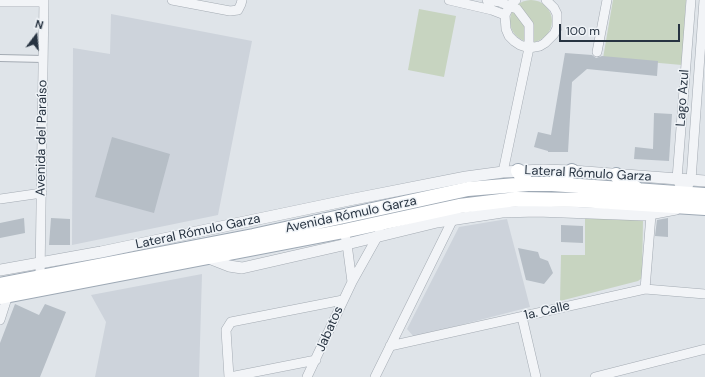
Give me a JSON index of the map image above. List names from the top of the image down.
{
  "streets": {
    "main road": ["Avenida Rómulo Garza"],
    "street": [
      "Lago Azul",
      "Avenida del Paraíso",
      "Lateral Rómulo Garza",
      "1a. Calle",
      "Jabatos"
    ]
  },
  "crossings": [
    ["Lago Azul", "Lateral Rómulo Garza"],
    ["Lago Azul", "Avenida Rómulo Garza"],
    ["Avenida del Paraíso", "Lateral Rómulo Garza"],
    ["Avenida del Paraíso", "Avenida Rómulo Garza"],
    ["Lateral Rómulo Garza", "Avenida Rómulo Garza"],
    ["Avenida Rómulo Garza", "Jabatos"]
  ],
  "scale_bar": "100 m",
  "north": "top"
}
